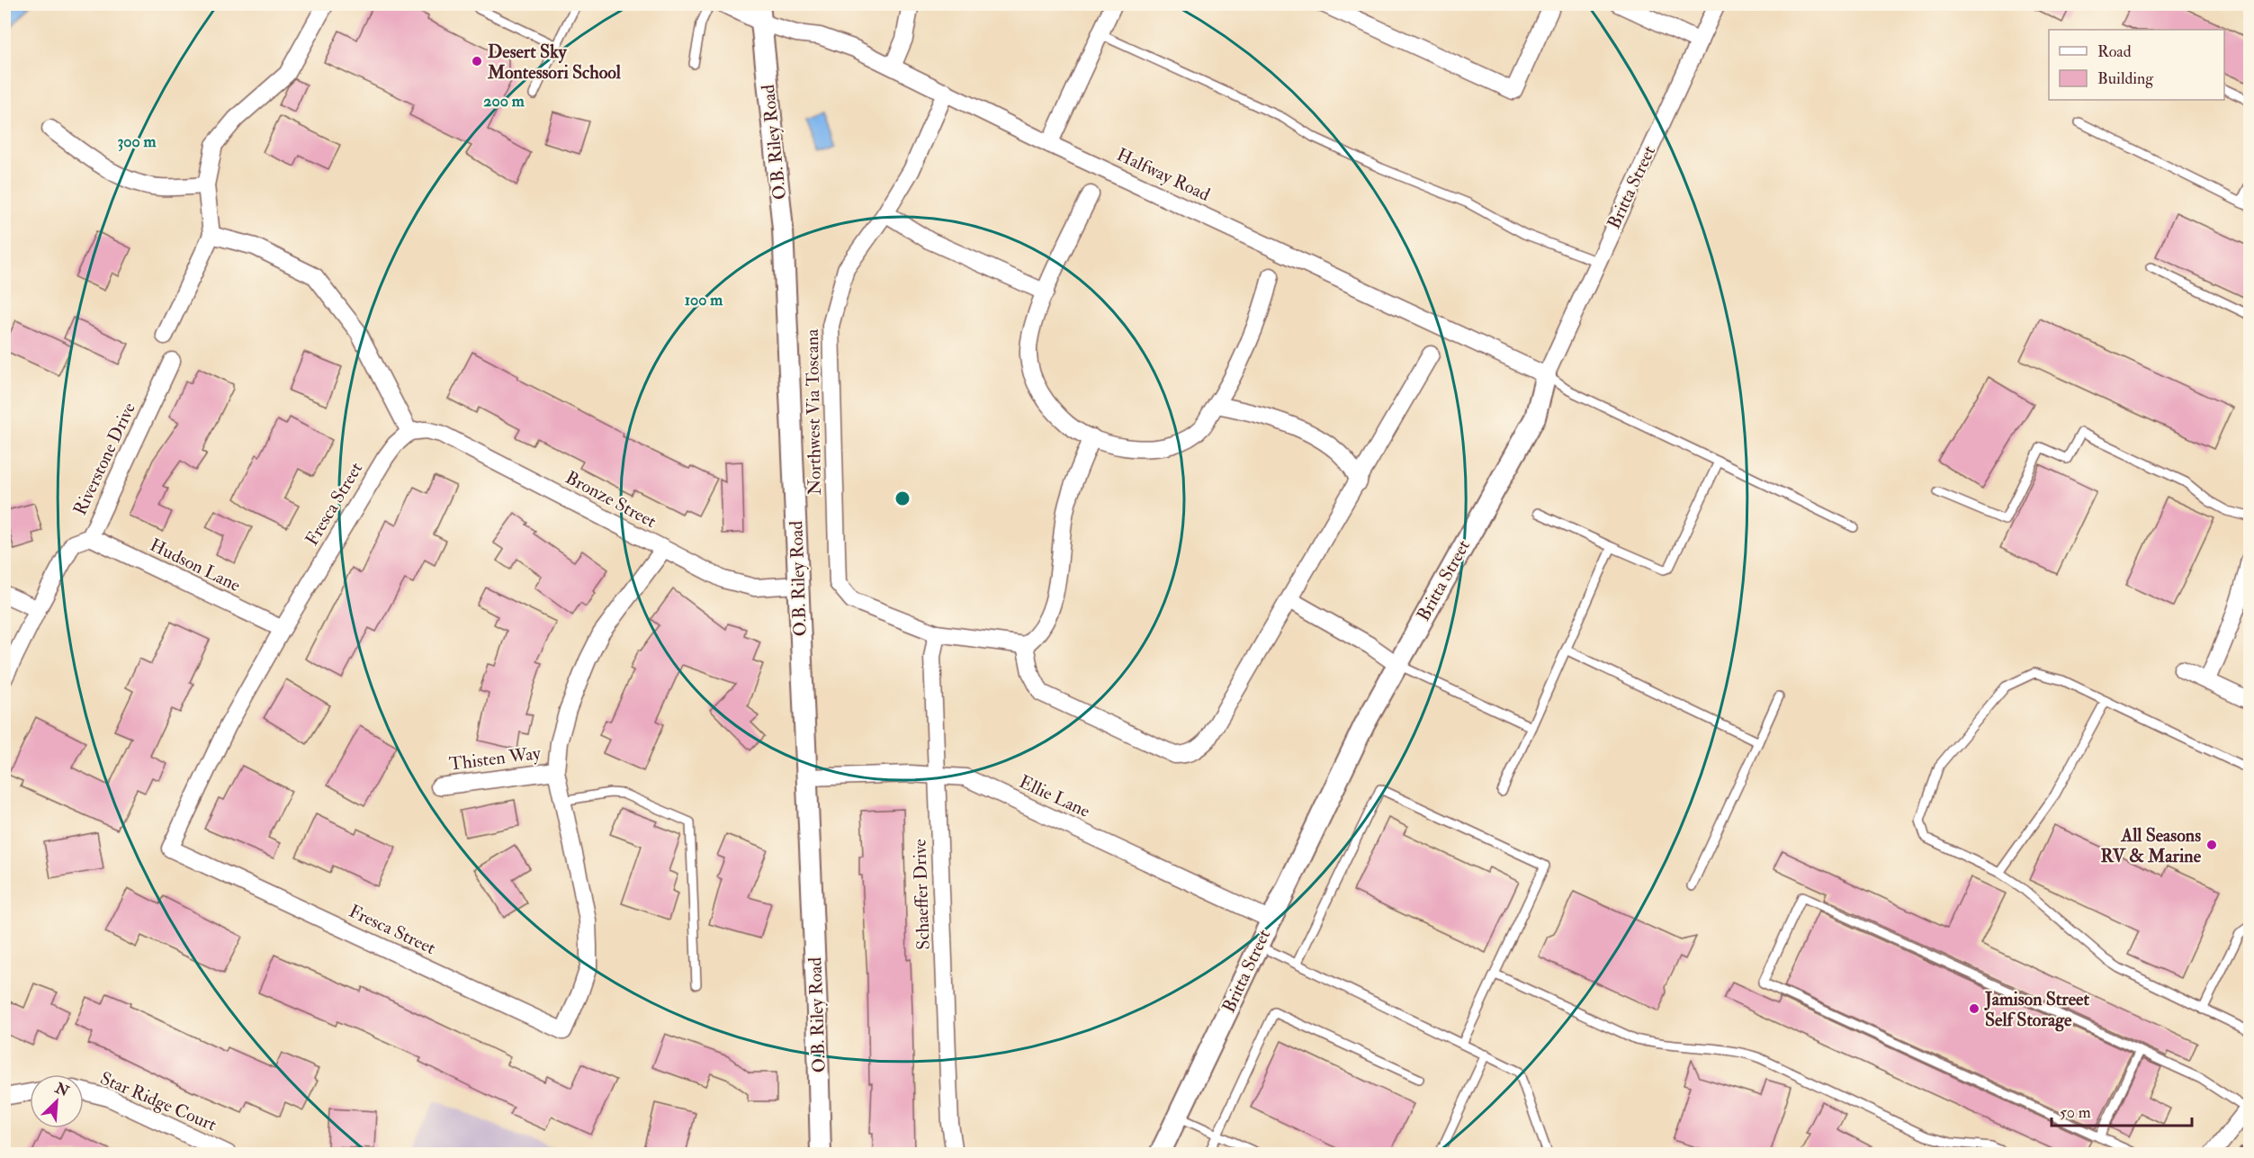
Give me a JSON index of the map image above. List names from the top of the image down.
{
  "streets": {
    "street": [
      "O.B. Riley Road",
      "Halfway Road",
      "Britta Street",
      "Northwest Via Toscana",
      "Riverstone Drive",
      "Bronze Street",
      "Fresca Street",
      "Hudson Lane",
      "Thisten Way",
      "Ellie Lane",
      "Schaeffer Drive",
      "Star Ridge Court"
    ]
  },
  "crossings": [
    ["O.B. Riley Road", "Halfway Road"],
    ["O.B. Riley Road", "Bronze Street"],
    ["O.B. Riley Road", "Ellie Lane"],
    ["Halfway Road", "Britta Street"],
    ["Halfway Road", "Northwest Via Toscana"],
    ["Britta Street", "Ellie Lane"],
    ["Northwest Via Toscana", "Schaeffer Drive"],
    ["Riverstone Drive", "Hudson Lane"],
    ["Bronze Street", "Fresca Street"],
    ["Fresca Street", "Hudson Lane"],
    ["Fresca Street", "Thisten Way"],
    ["Ellie Lane", "Schaeffer Drive"]
  ],
  "places": ["Desert Sky Montessori School", "All Seasons RV & Marine", "Jamison Street Self Storage"],
  "legend": ["Road", "Building"],
  "scale_bar": "50 m",
  "north": "top right",
  "rings": ["200 m", "300 m", "100 m"]
}
